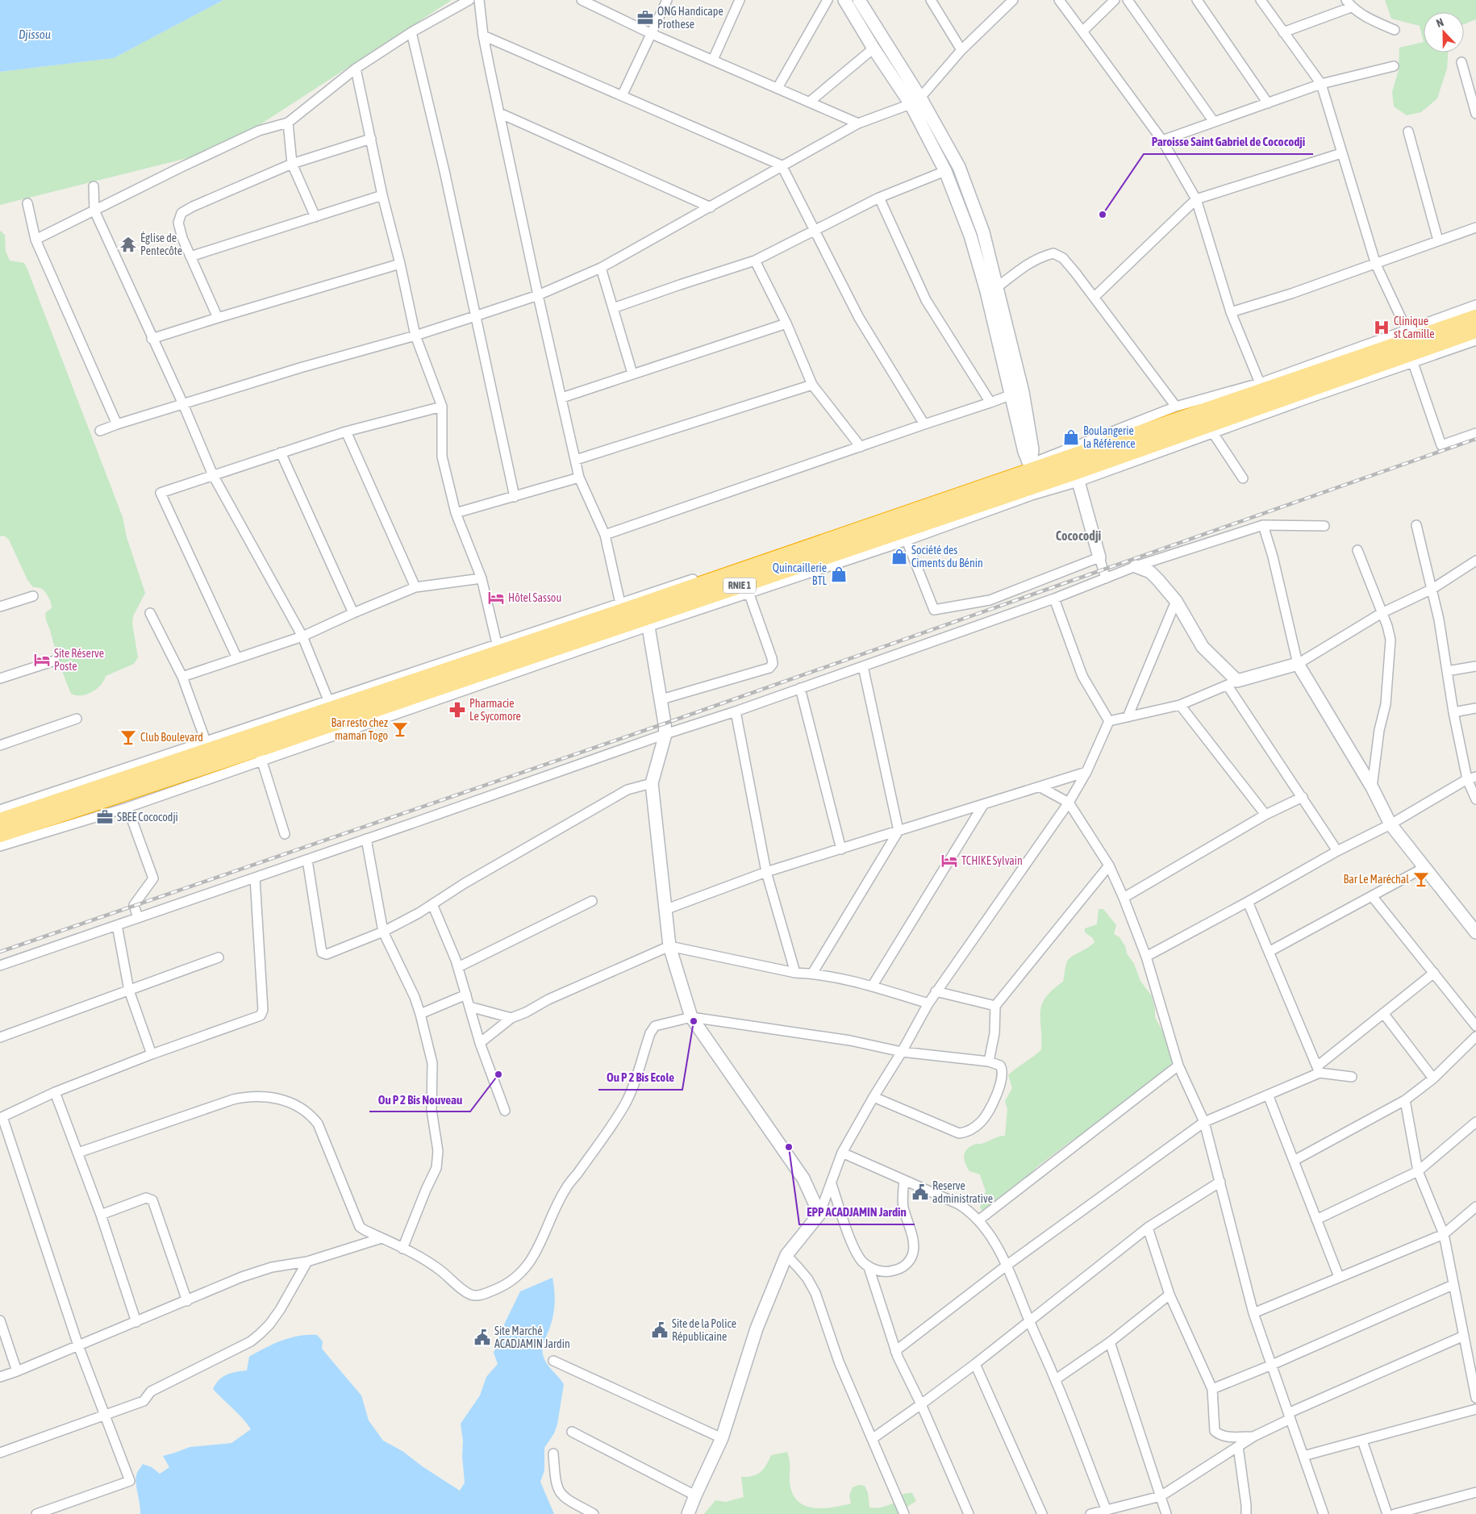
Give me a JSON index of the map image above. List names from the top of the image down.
{
  "streets": {
    "highway": ["RNIE 1"]
  },
  "districts": ["Cococodji"],
  "water": ["Djissou"],
  "places": {
    "office": ["ONG Handicape Prothese", "SBEE Cococodji"],
    "other": [
      "Paroisse Saint Gabriel de Cococodji",
      "Ou P 2 Bis Ecole",
      "Ou P 2 Bis Nouveau",
      "EPP ACADJAMIN Jardin"
    ],
    "temple": ["Église de Pentecôte"],
    "hospital": ["Clinique st Camille"],
    "shop": ["Boulangerie la Référence", "Société des Ciments du Bénin", "Quincaillerie BTL"],
    "hotel": ["Hôtel Sassou", "Site Réserve Poste", "TCHIKE Sylvain"],
    "pharmacy": ["Pharmacie Le Sycomore"],
    "bar": ["Bar resto chez maman Togo", "Club Boulevard", "Bar Le Maréchal"],
    "public building": ["Reserve administrative", "Site de la Police Républicaine", "Site Marché ACADJAMIN Jardin"]
  },
  "north": "top"
}
